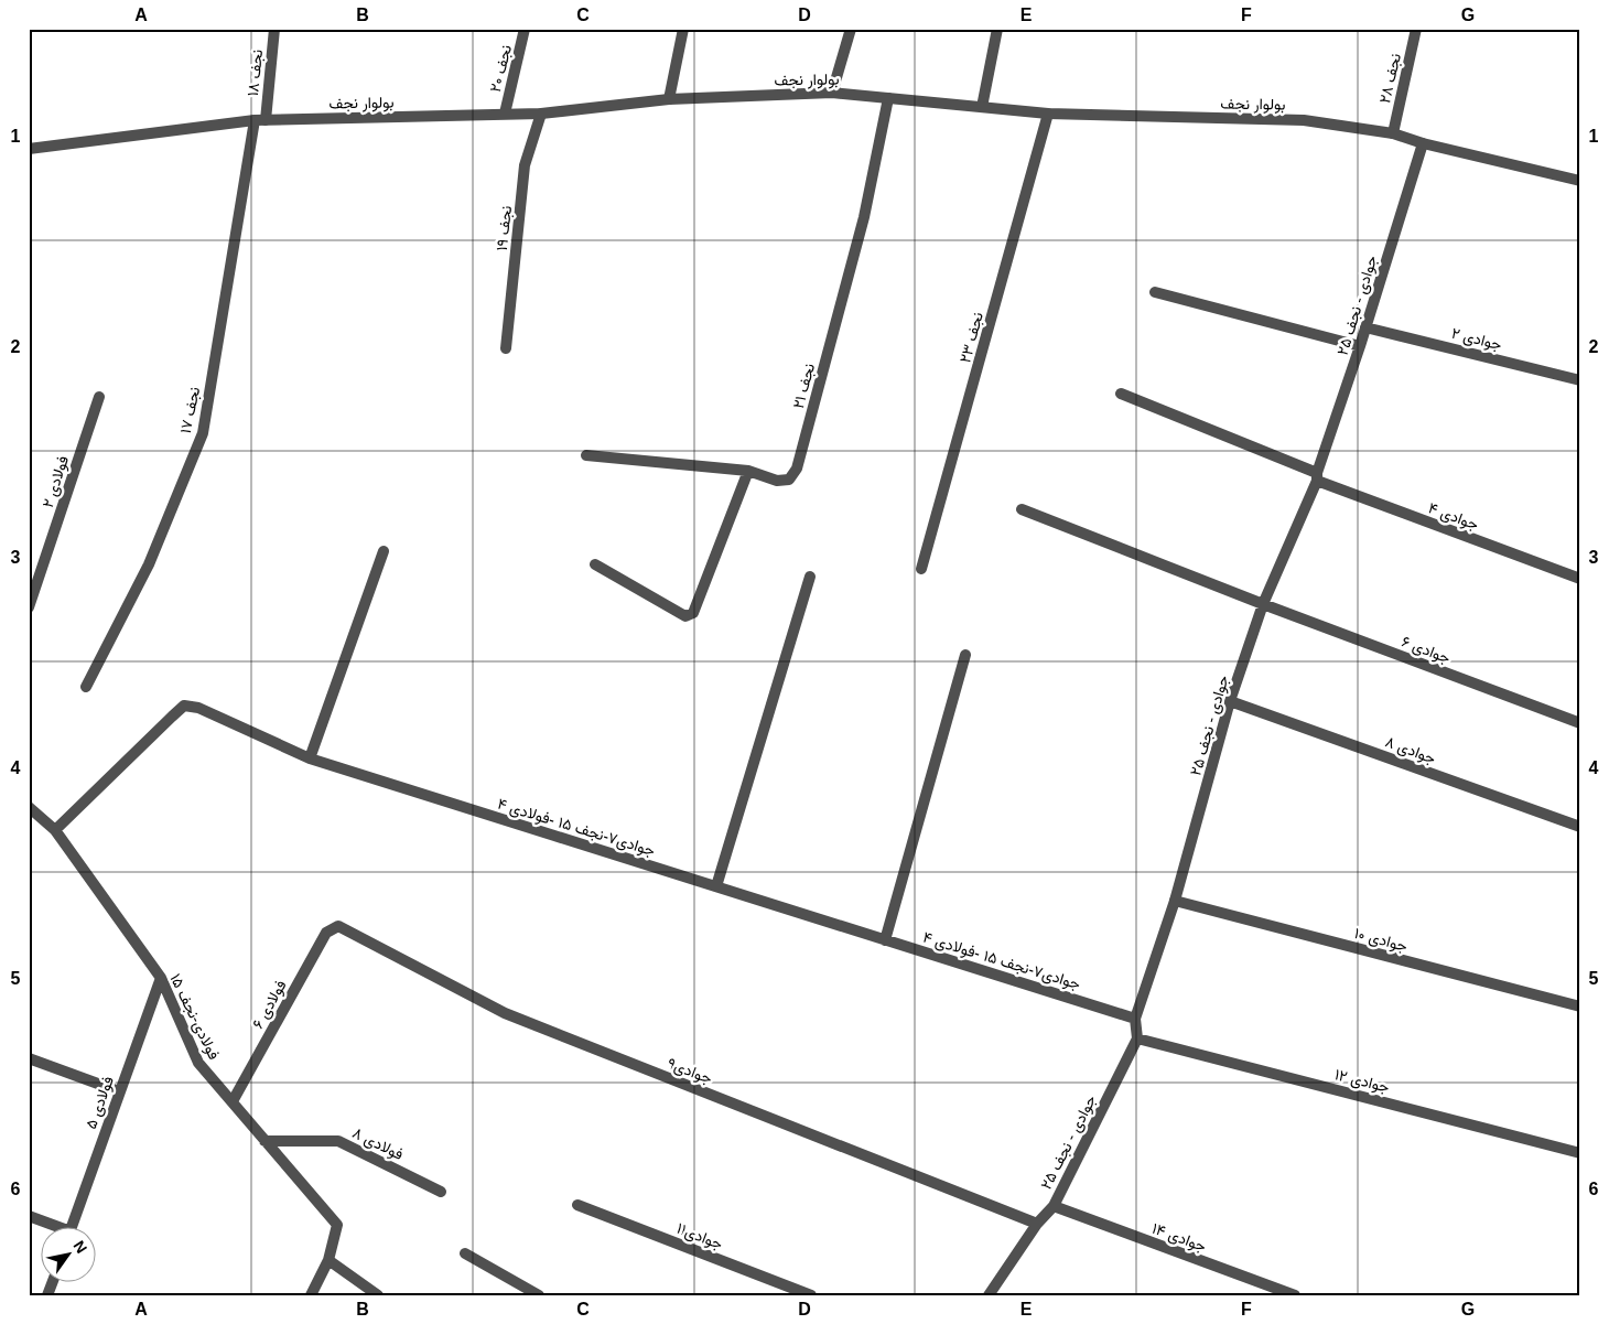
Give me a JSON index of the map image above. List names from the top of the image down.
{
  "streets": {
    "street": [
      "نجف ۲۰",
      "نجف ۱۸",
      "نجف ۲۸",
      "بولوار نجف",
      "نجف ۱۹",
      "جوادی - نجف ۲۵",
      "نجف ۲۳",
      "جوادی ۲",
      "نجف ۲۱",
      "نجف ۱۷",
      "فولادی ۲",
      "جوادی ۴",
      "جوادی ۶",
      "جوادی ۸",
      "جوادی۷-نجف ۱۵ -فولادی ۴",
      "جوادی ۱۰",
      "فولادی ۶",
      "فولادی-نجف ۱۵",
      "جوادی۹",
      "جوادی ۱۲",
      "فولادی ۵",
      "فولادی ۸",
      "جوادی۱۱",
      "جوادی ۱۴"
    ]
  },
  "crossings": [
    ["نجف ۲۰", "بولوار نجف"],
    ["نجف ۱۸", "بولوار نجف"],
    ["نجف ۱۸", "نجف ۱۷"],
    ["نجف ۲۸", "بولوار نجف"],
    ["بولوار نجف", "نجف ۱۹"],
    ["بولوار نجف", "جوادی - نجف ۲۵"],
    ["بولوار نجف", "نجف ۲۳"],
    ["بولوار نجف", "نجف ۲۱"],
    ["بولوار نجف", "نجف ۱۷"],
    ["جوادی - نجف ۲۵", "جوادی ۲"],
    ["جوادی - نجف ۲۵", "جوادی ۴"],
    ["جوادی - نجف ۲۵", "جوادی ۶"],
    ["جوادی - نجف ۲۵", "جوادی ۸"],
    ["جوادی - نجف ۲۵", "جوادی۷-نجف ۱۵ -فولادی ۴"],
    ["جوادی - نجف ۲۵", "جوادی ۱۰"],
    ["جوادی - نجف ۲۵", "جوادی۹"],
    ["جوادی - نجف ۲۵", "جوادی ۱۲"],
    ["جوادی - نجف ۲۵", "جوادی ۱۴"],
    ["جوادی۷-نجف ۱۵ -فولادی ۴", "فولادی-نجف ۱۵"],
    ["فولادی ۶", "فولادی-نجف ۱۵"],
    ["فولادی ۶", "جوادی۹"],
    ["فولادی-نجف ۱۵", "فولادی ۵"],
    ["فولادی-نجف ۱۵", "فولادی ۸"]
  ],
  "north": "top right",
  "grid": {
    "columns": [
      "A",
      "B",
      "C",
      "D",
      "E",
      "F",
      "G"
    ],
    "rows": [
      "1",
      "2",
      "3",
      "4",
      "5",
      "6"
    ]
  }
}
